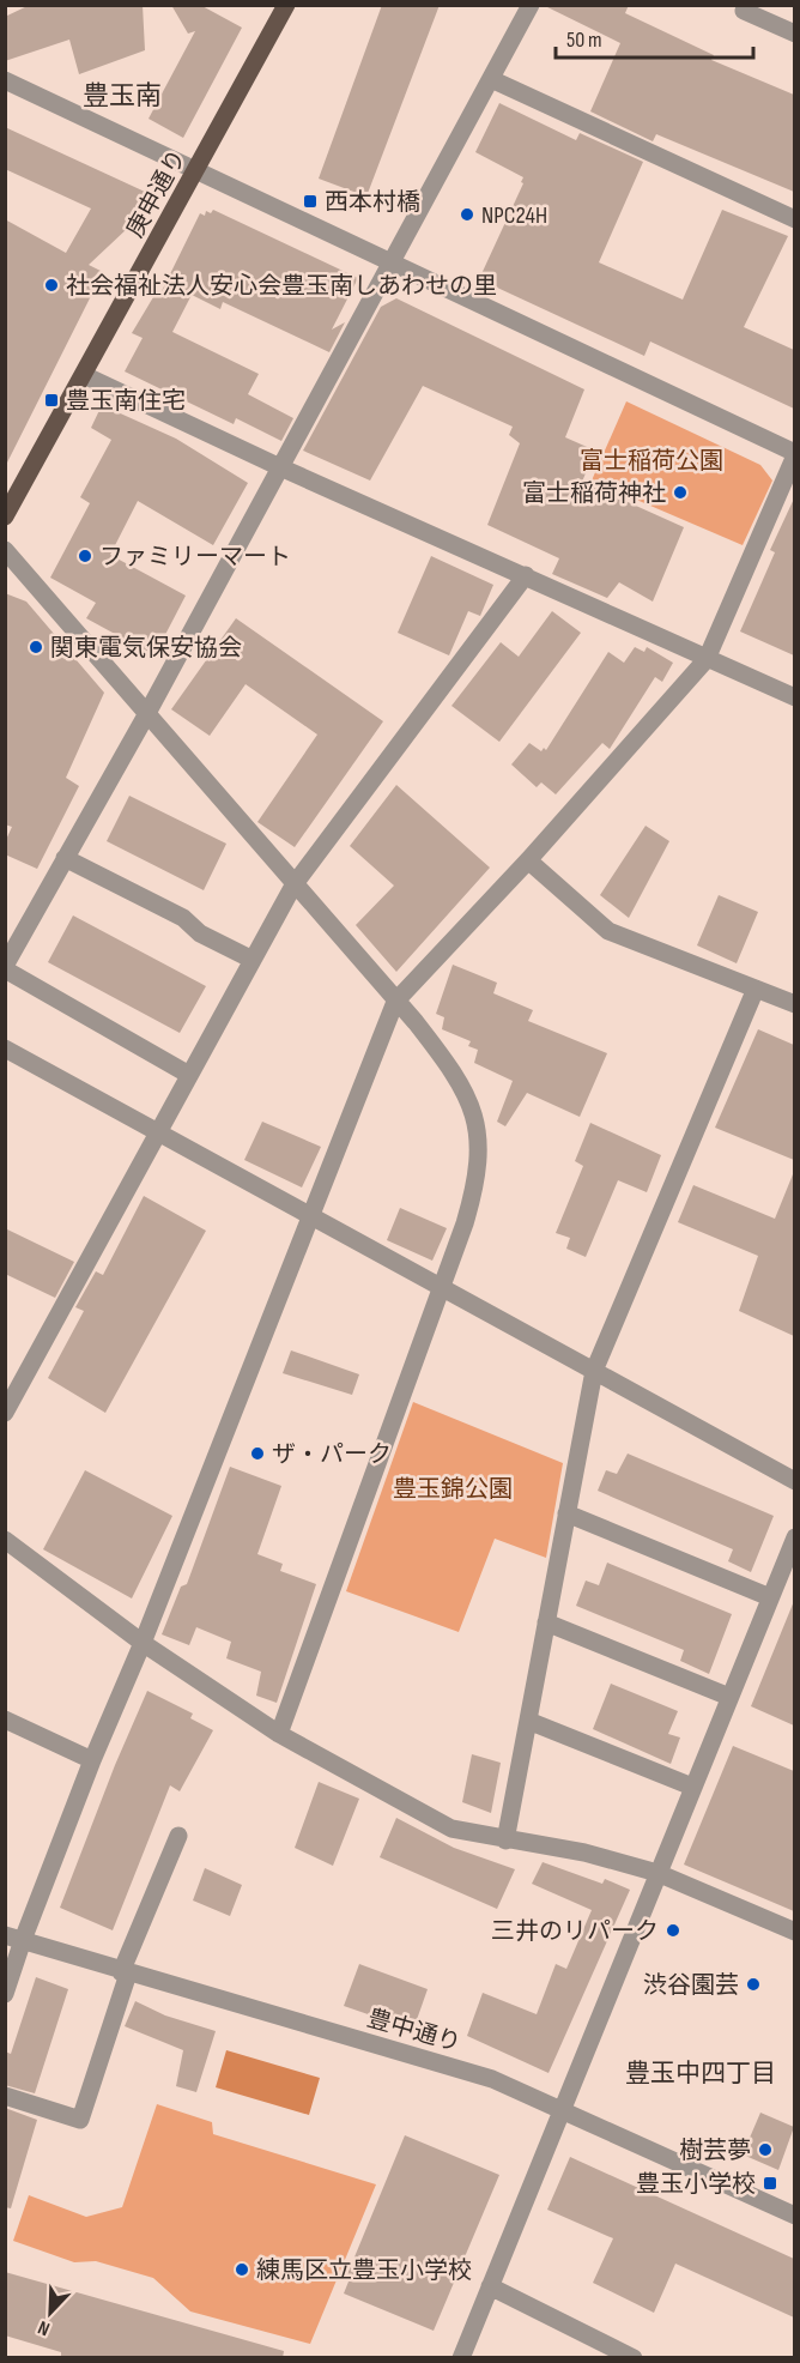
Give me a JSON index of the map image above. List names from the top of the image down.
{
  "streets": {
    "main road": ["庚申通り"],
    "street": ["豊中通り"]
  },
  "districts": ["豊玉南", "豊玉中四丁目"],
  "parks": ["富士稲荷公園", "豊玉錦公園"],
  "places": {
    "transit": ["西本村橋", "豊玉南住宅", "豊玉小学校"],
    "other": [
      "NPC24H",
      "社会福祉法人安心会豊玉南しあわせの里",
      "富士稲荷神社",
      "ファミリーマート",
      "関東電気保安協会",
      "ザ・パーク",
      "三井のリパーク",
      "渋谷園芸",
      "樹芸夢",
      "練馬区立豊玉小学校"
    ]
  },
  "scale_bar": "50 m",
  "north": "bottom left"
}
